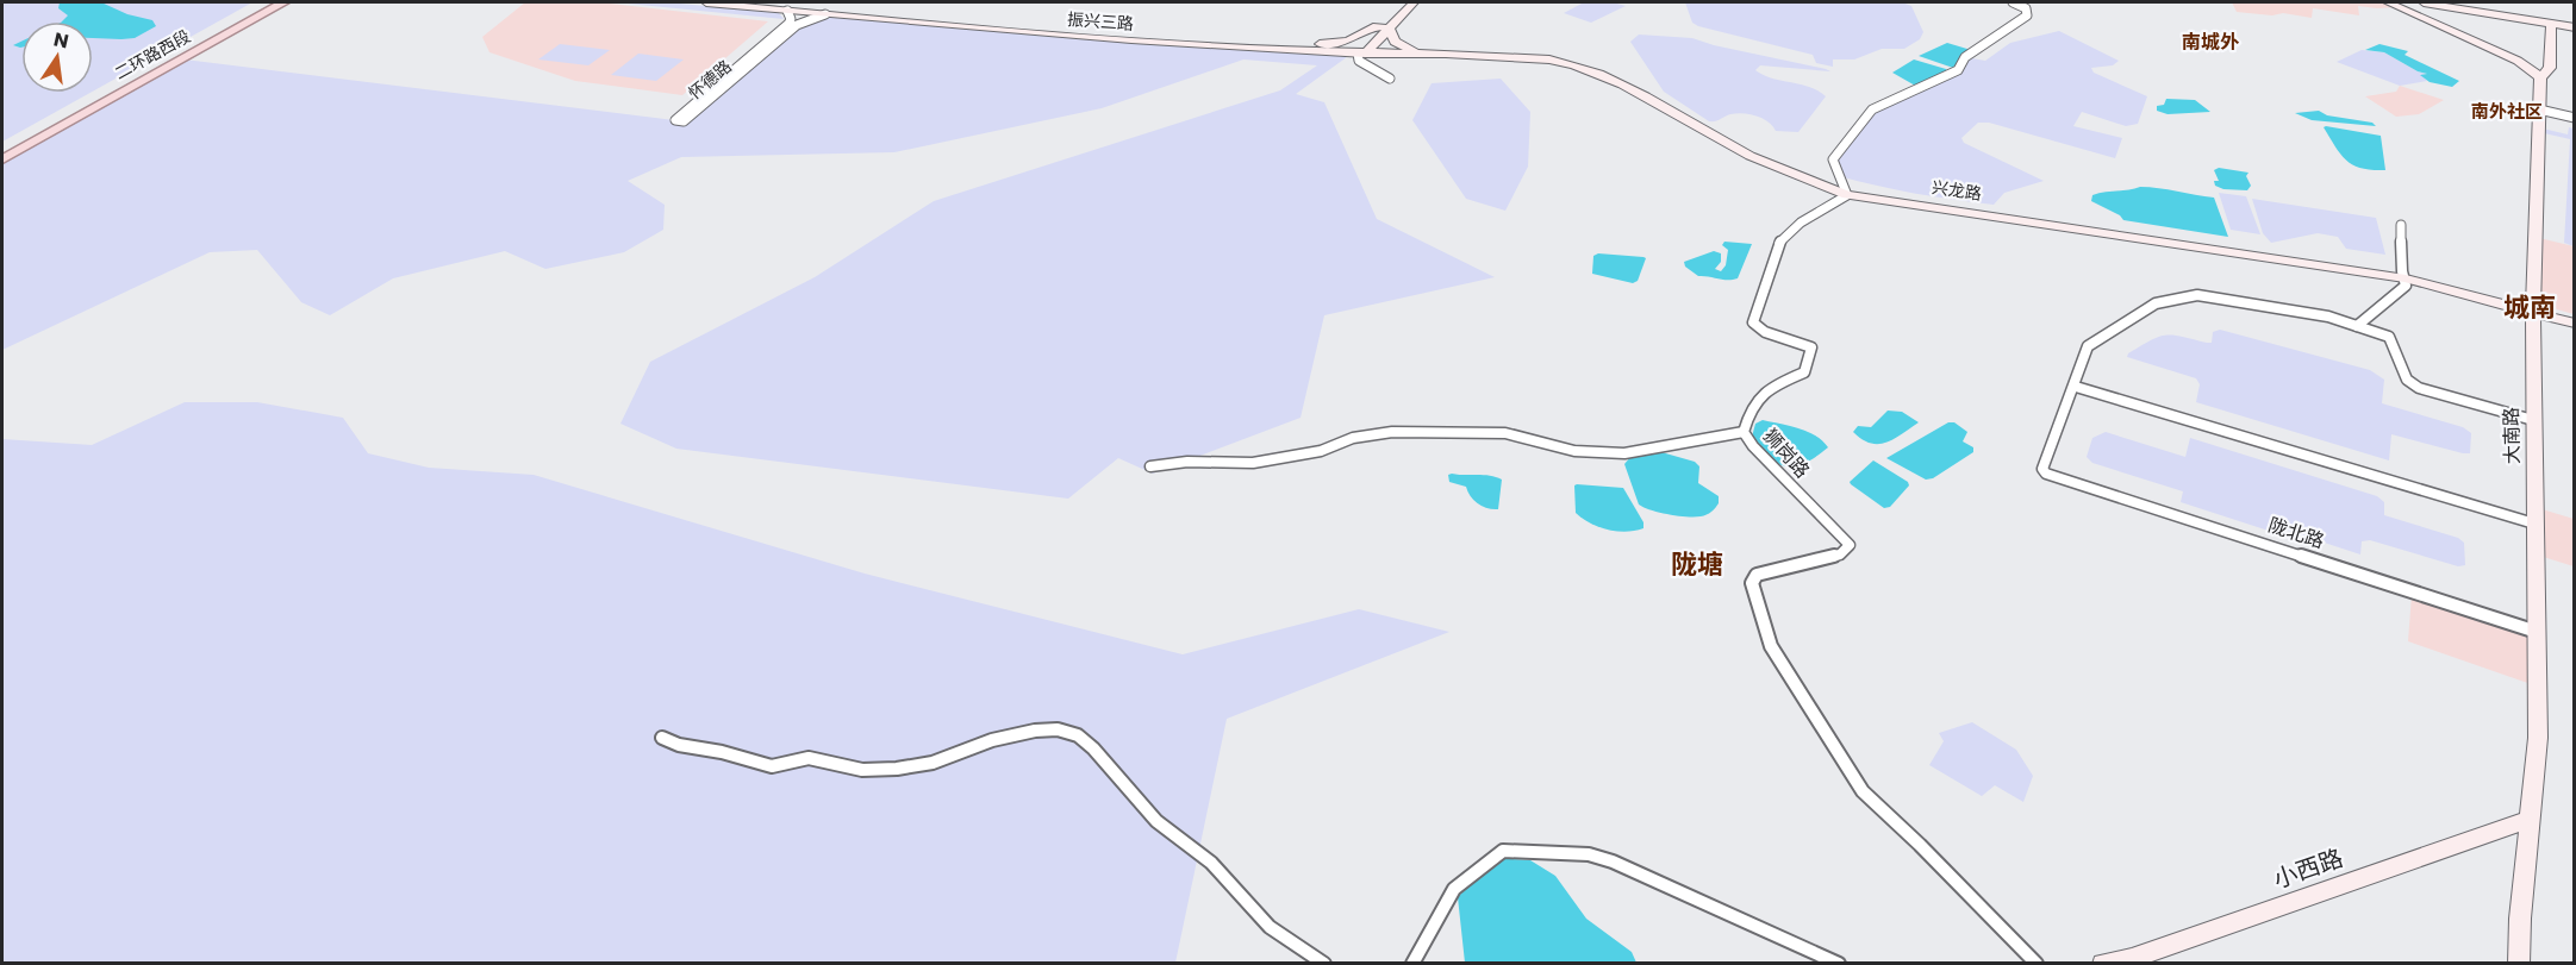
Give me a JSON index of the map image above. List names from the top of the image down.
{
  "streets": {
    "main road": [
      "振兴三路",
      "二环路西段",
      "兴龙路",
      "大南路",
      "小西路"
    ],
    "street": ["怀德路", "狮岗路", "陇北路"]
  },
  "crossings": [
    ["振兴三路", "怀德路"],
    ["振兴三路", "兴龙路"],
    ["兴龙路", "大南路"],
    ["兴龙路", "狮岗路"],
    ["大南路", "陇北路"],
    ["大南路", "小西路"]
  ],
  "districts": [
    "南城外",
    "南外社区",
    "城南",
    "陇塘"
  ],
  "north": "top"
}
